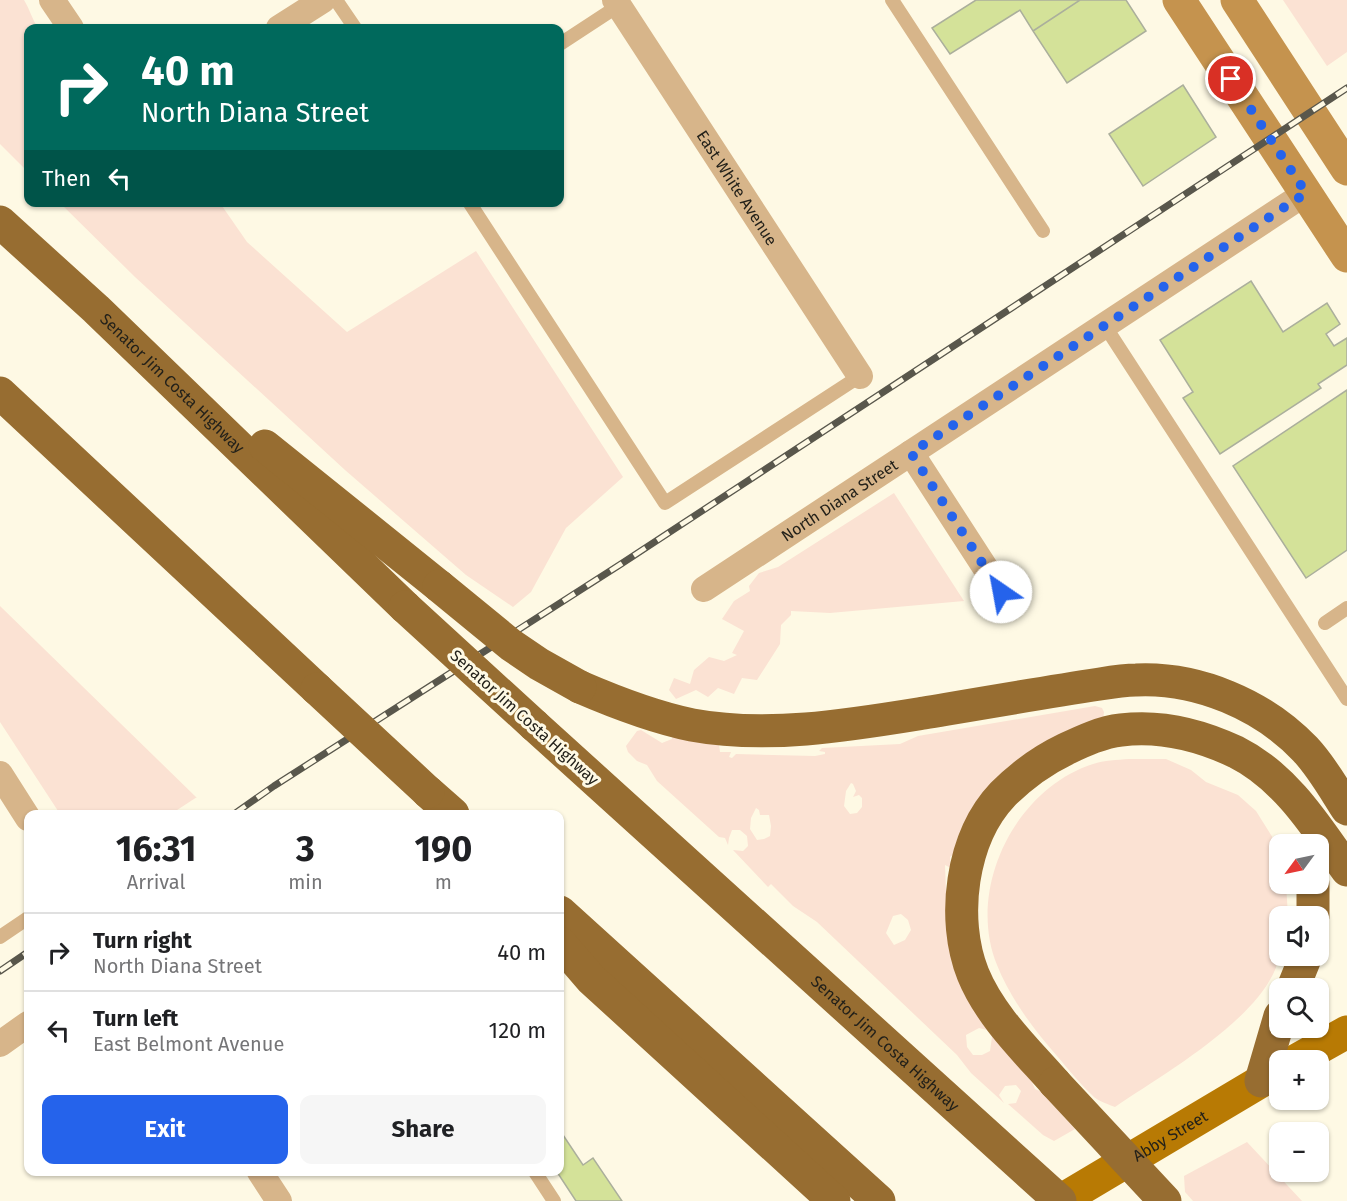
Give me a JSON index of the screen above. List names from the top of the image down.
{
  "streets": {
    "highway": ["Senator Jim Costa Highway"],
    "main road": ["Abby Street"],
    "street": ["East White Avenue", "North Diana Street"]
  },
  "crossings": [
    ["Senator Jim Costa Highway", "Abby Street"]
  ],
  "north": "bottom left",
  "page": {
    "turn": ["40 m", "North Diana Street"],
    "then": "Then",
    "eta": [
      "16:31",
      "Arrival",
      "3",
      "min",
      "190",
      "m"
    ],
    "map_buttons": ["+", "−"],
    "list": [
      {
        "name": "Turn right",
        "note": "North Diana Street",
        "value": "40 m"
      },
      {
        "name": "Turn left",
        "note": "East Belmont Avenue",
        "value": "120 m"
      }
    ],
    "buttons": ["Exit", "Share"]
  }
}
